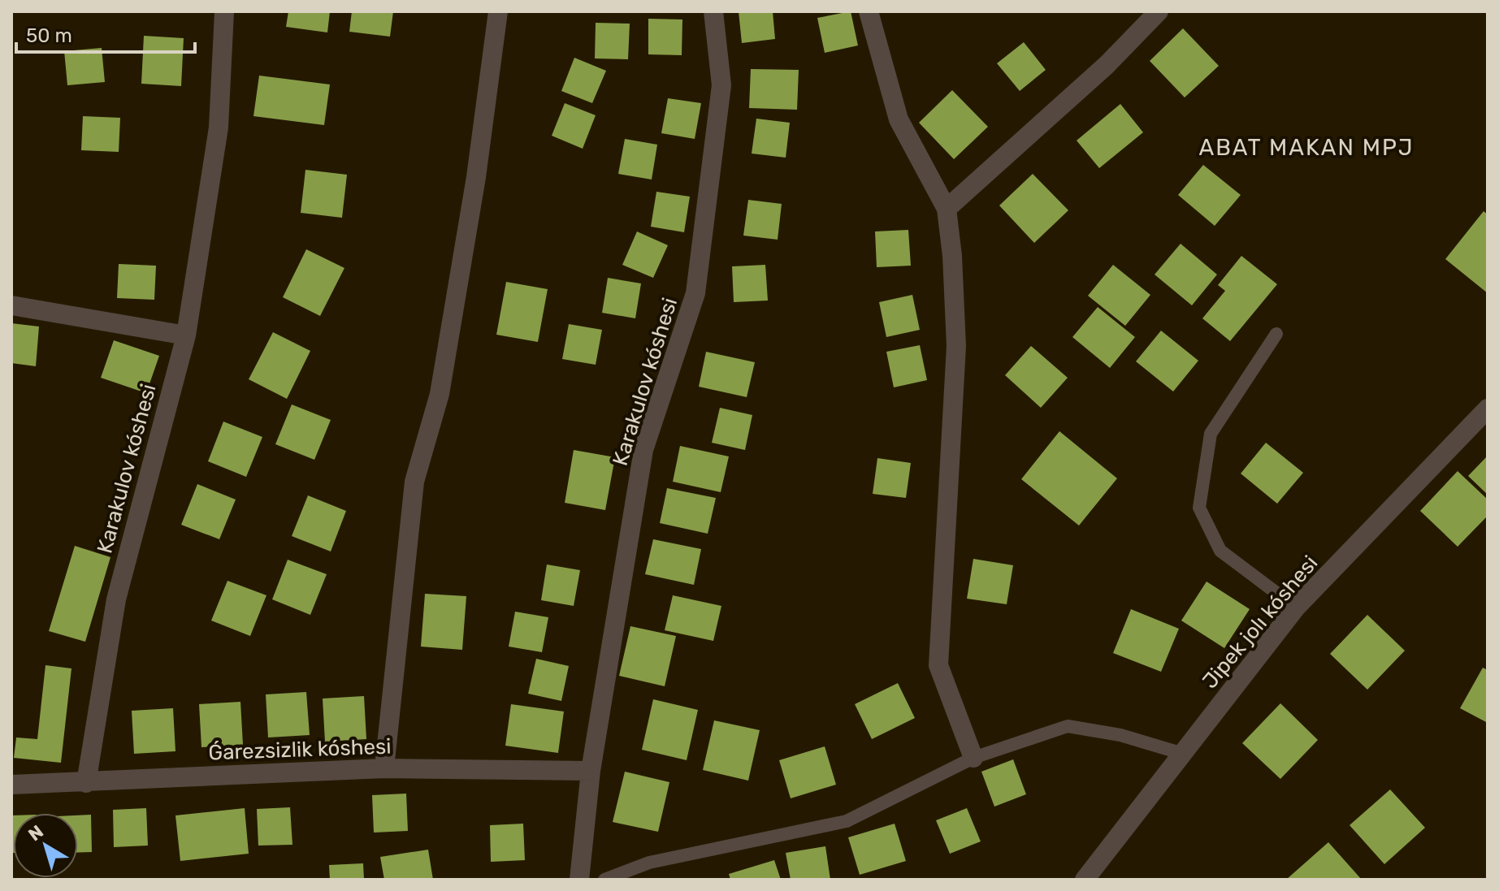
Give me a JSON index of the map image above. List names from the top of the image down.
{
  "streets": {
    "street": ["Karakulov kóshesi", "Jipek jolı kóshesi", "Ǵarezsizlik kóshesi"]
  },
  "crossings": [
    ["Karakulov kóshesi", "Ǵarezsizlik kóshesi"]
  ],
  "districts": ["ABAT MAKAN MPJ"],
  "scale_bar": "50 m",
  "north": "top left"
}
